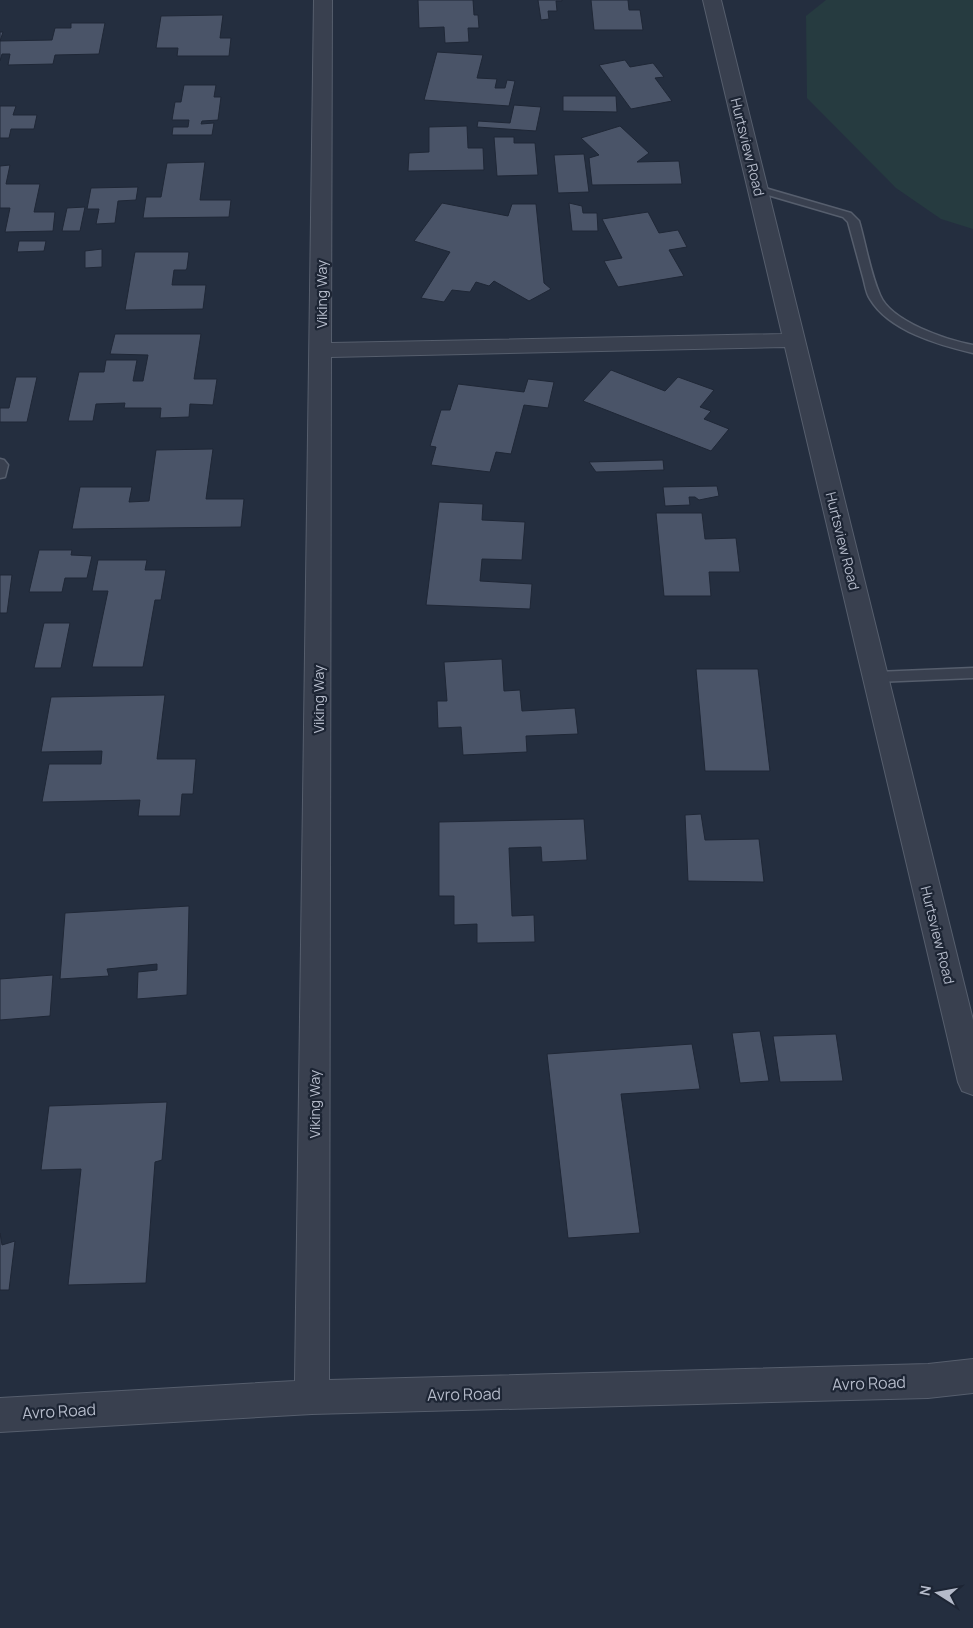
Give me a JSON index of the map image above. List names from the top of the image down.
{
  "streets": {
    "street": ["Hurtsview Road", "Viking Way", "Avro Road"]
  },
  "crossings": [
    ["Viking Way", "Avro Road"]
  ],
  "north": "left"
}
